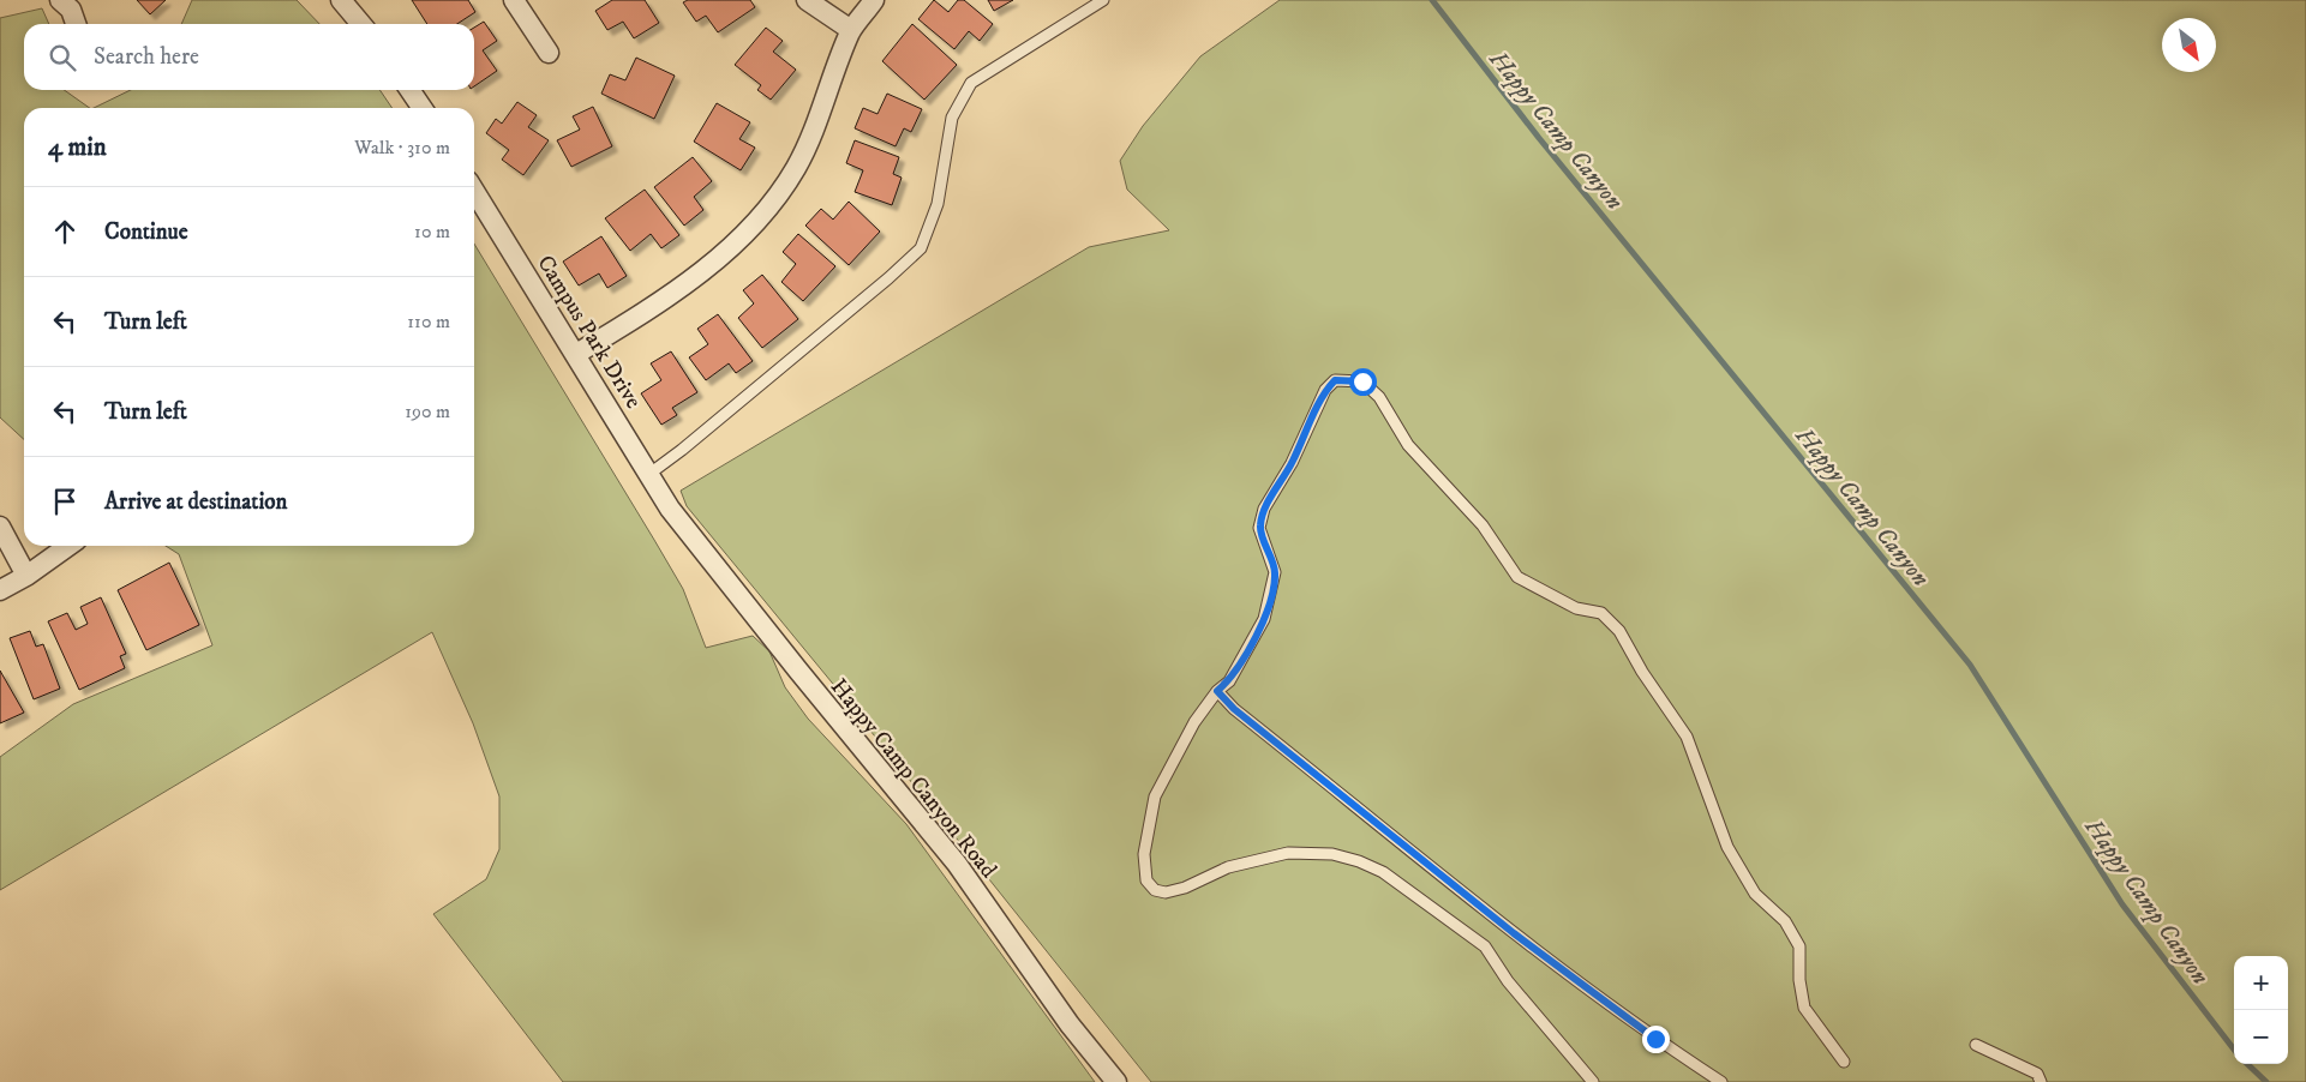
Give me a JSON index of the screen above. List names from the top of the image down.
{
  "streets": {
    "street": ["Campus Park Drive", "Happy Camp Canyon Road"]
  },
  "crossings": [
    ["Campus Park Drive", "Happy Camp Canyon Road"]
  ],
  "water": ["Happy Camp Canyon"],
  "north": "bottom right",
  "page": {
    "search": "Search here",
    "heading": ["4 min", "Walk · 310 m"],
    "list": [
      ["Continue", "10 m"],
      ["Turn left", "110 m"],
      ["Turn left", "190 m"],
      "Arrive at destination"
    ],
    "map_buttons": ["+", "−"]
  }
}
